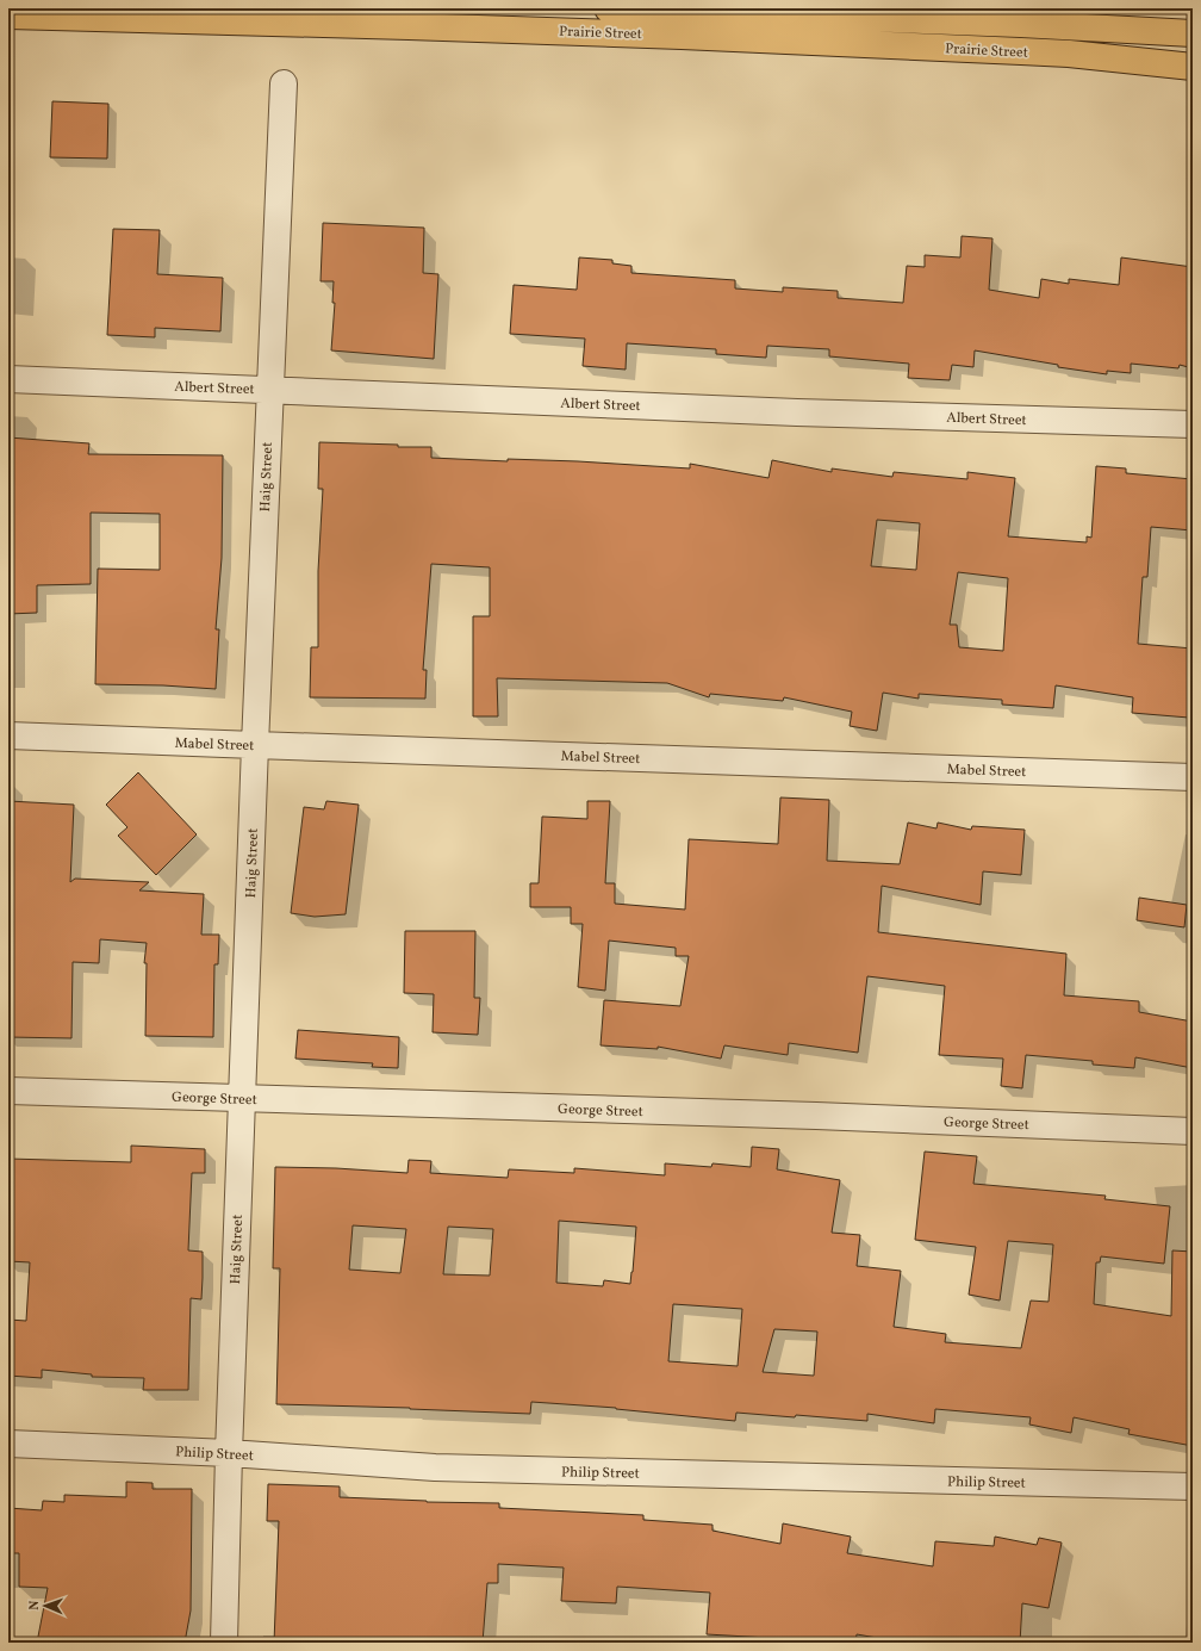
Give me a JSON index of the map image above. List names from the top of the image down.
{
  "streets": {
    "main road": ["Prairie Street"],
    "street": [
      "Albert Street",
      "Haig Street",
      "Mabel Street",
      "George Street",
      "Philip Street"
    ]
  },
  "crossings": [
    ["Albert Street", "Haig Street"],
    ["Haig Street", "Mabel Street"],
    ["Haig Street", "George Street"],
    ["Haig Street", "Philip Street"]
  ],
  "north": "left"
}
